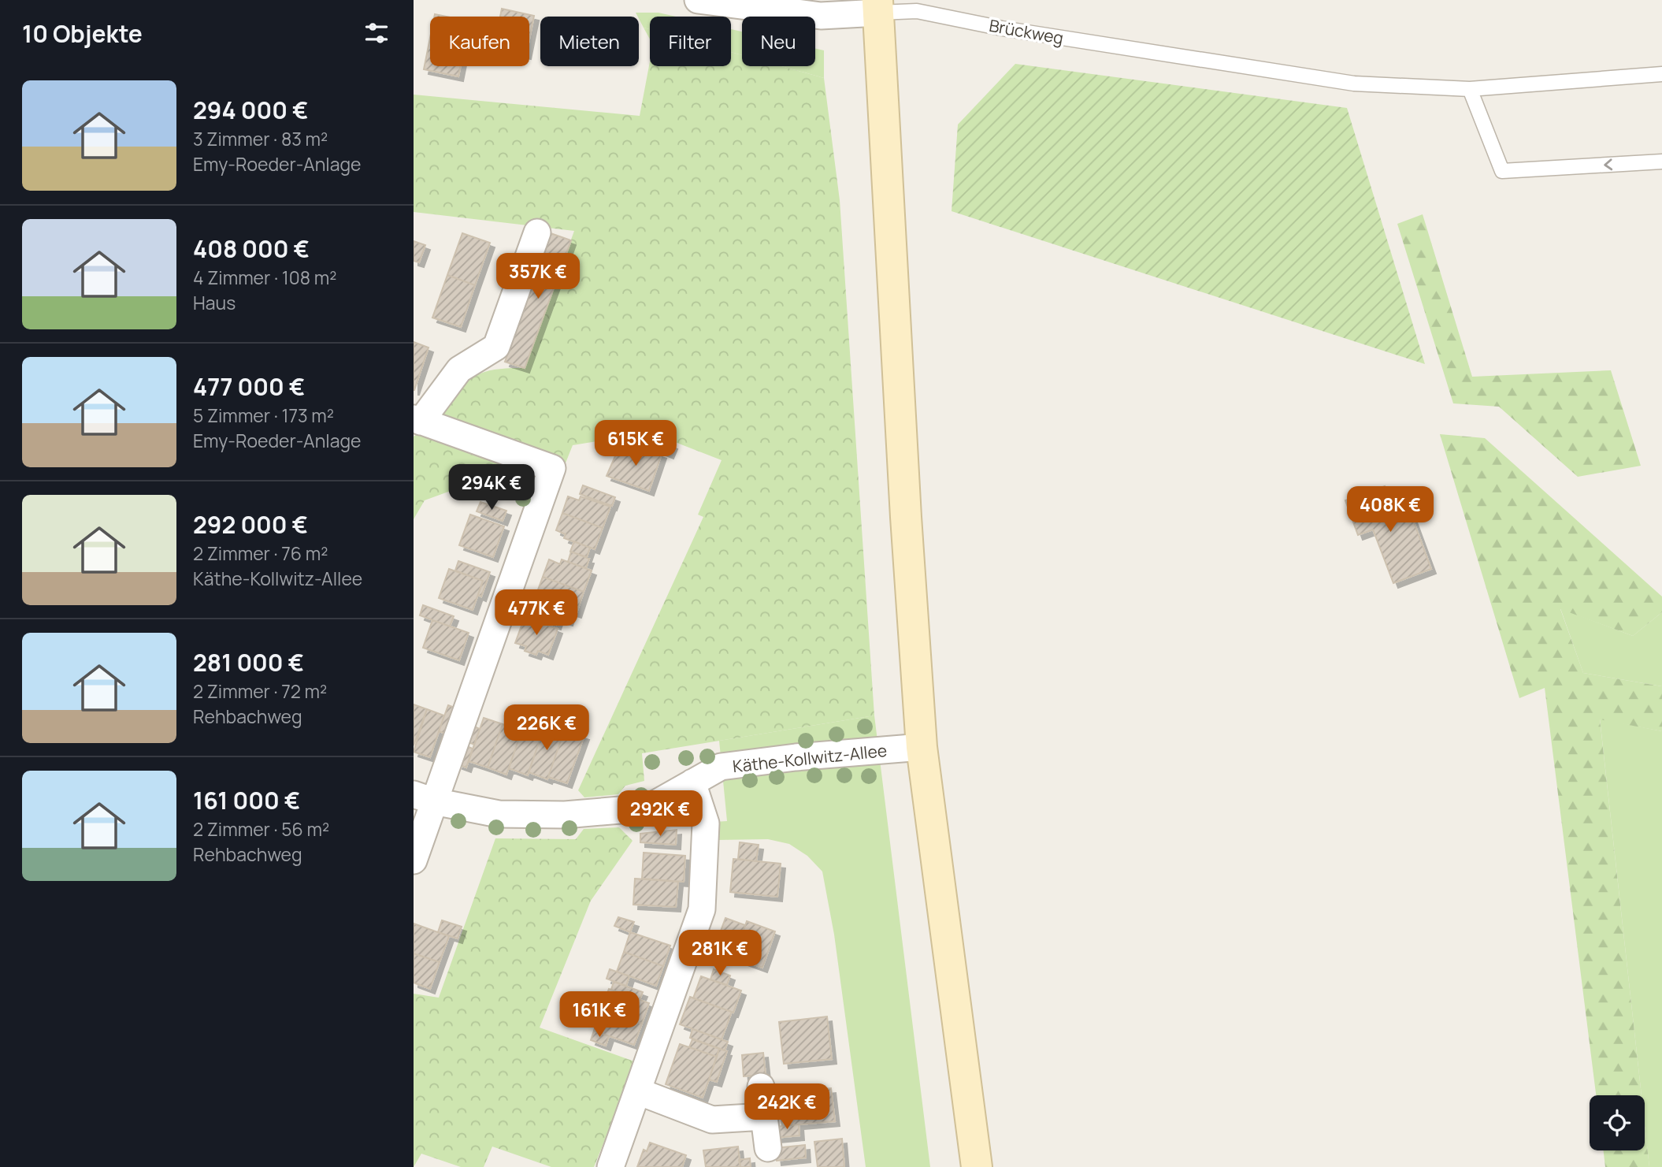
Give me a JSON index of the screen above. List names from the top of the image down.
{
  "streets": {
    "street": ["Brückweg", "Käthe-Kollwitz-Allee"]
  },
  "page": {
    "heading": "10 Objekte",
    "chip": [
      "Kaufen",
      "Mieten",
      "Filter",
      "Neu"
    ],
    "list": [
      {
        "name": "294 000 €",
        "note": "3 Zimmer · 83 m² · Emy-Roeder-Anlage"
      },
      {
        "name": "408 000 €",
        "note": "4 Zimmer · 108 m² · Haus"
      },
      {
        "name": "477 000 €",
        "note": "5 Zimmer · 173 m² · Emy-Roeder-Anlage"
      },
      {
        "name": "292 000 €",
        "note": "2 Zimmer · 76 m² · Käthe-Kollwitz-Allee"
      },
      {
        "name": "281 000 €",
        "note": "2 Zimmer · 72 m² · Rehbachweg"
      },
      {
        "name": "161 000 €",
        "note": "2 Zimmer · 56 m² · Rehbachweg"
      }
    ],
    "price": [
      "357K €",
      "615K €",
      "294K €",
      "408K €",
      "477K €",
      "226K €",
      "292K €",
      "281K €",
      "161K €",
      "242K €"
    ]
  }
}
